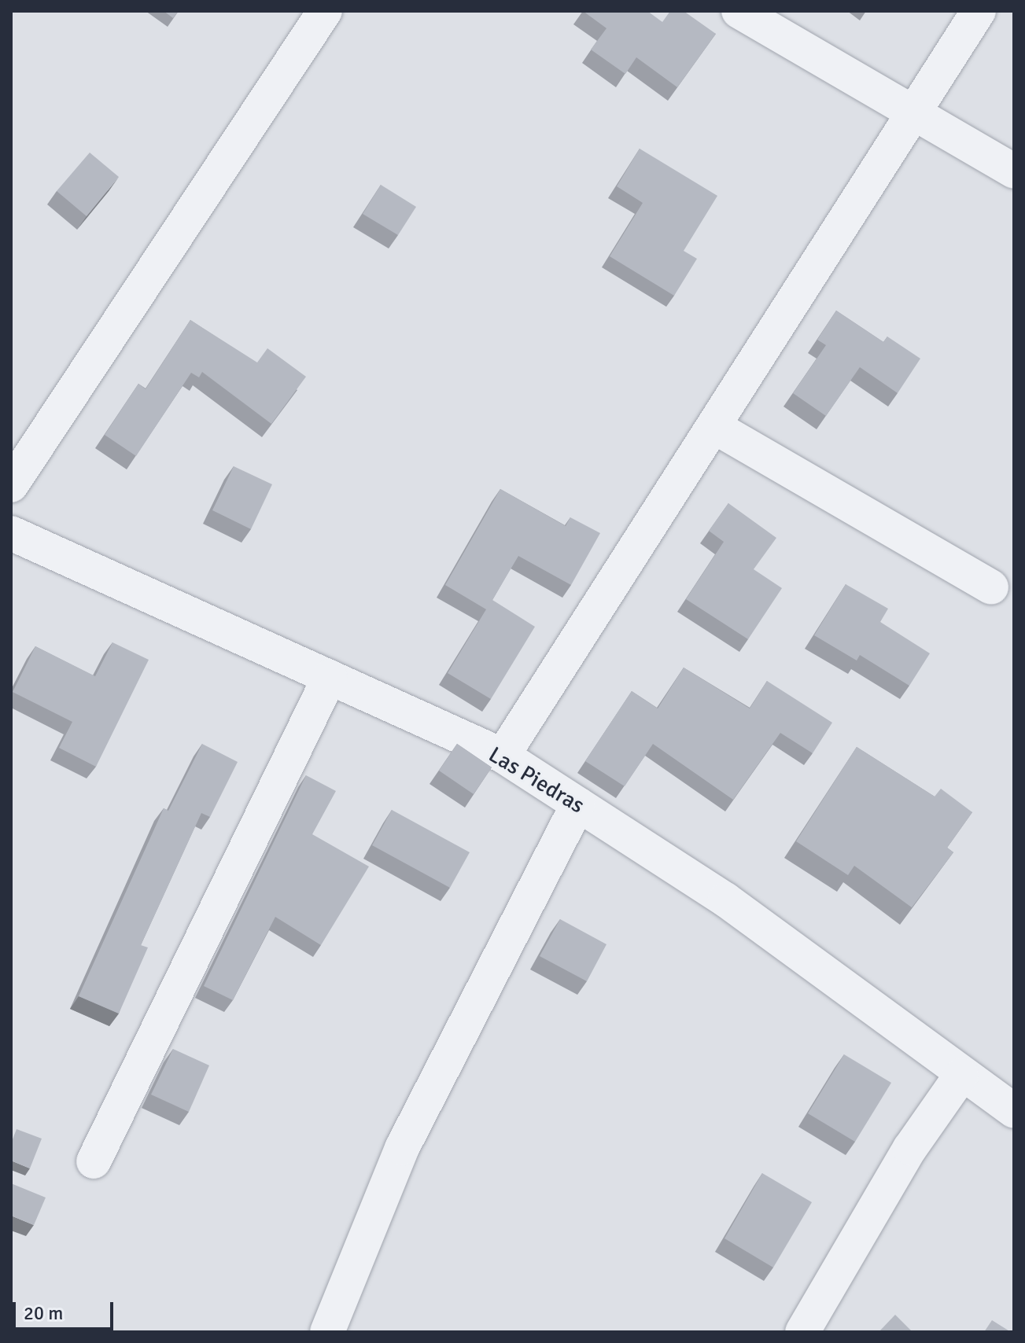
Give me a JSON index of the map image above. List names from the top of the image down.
{
  "streets": {
    "street": ["Las Piedras"]
  },
  "scale_bar": "20 m"
}
